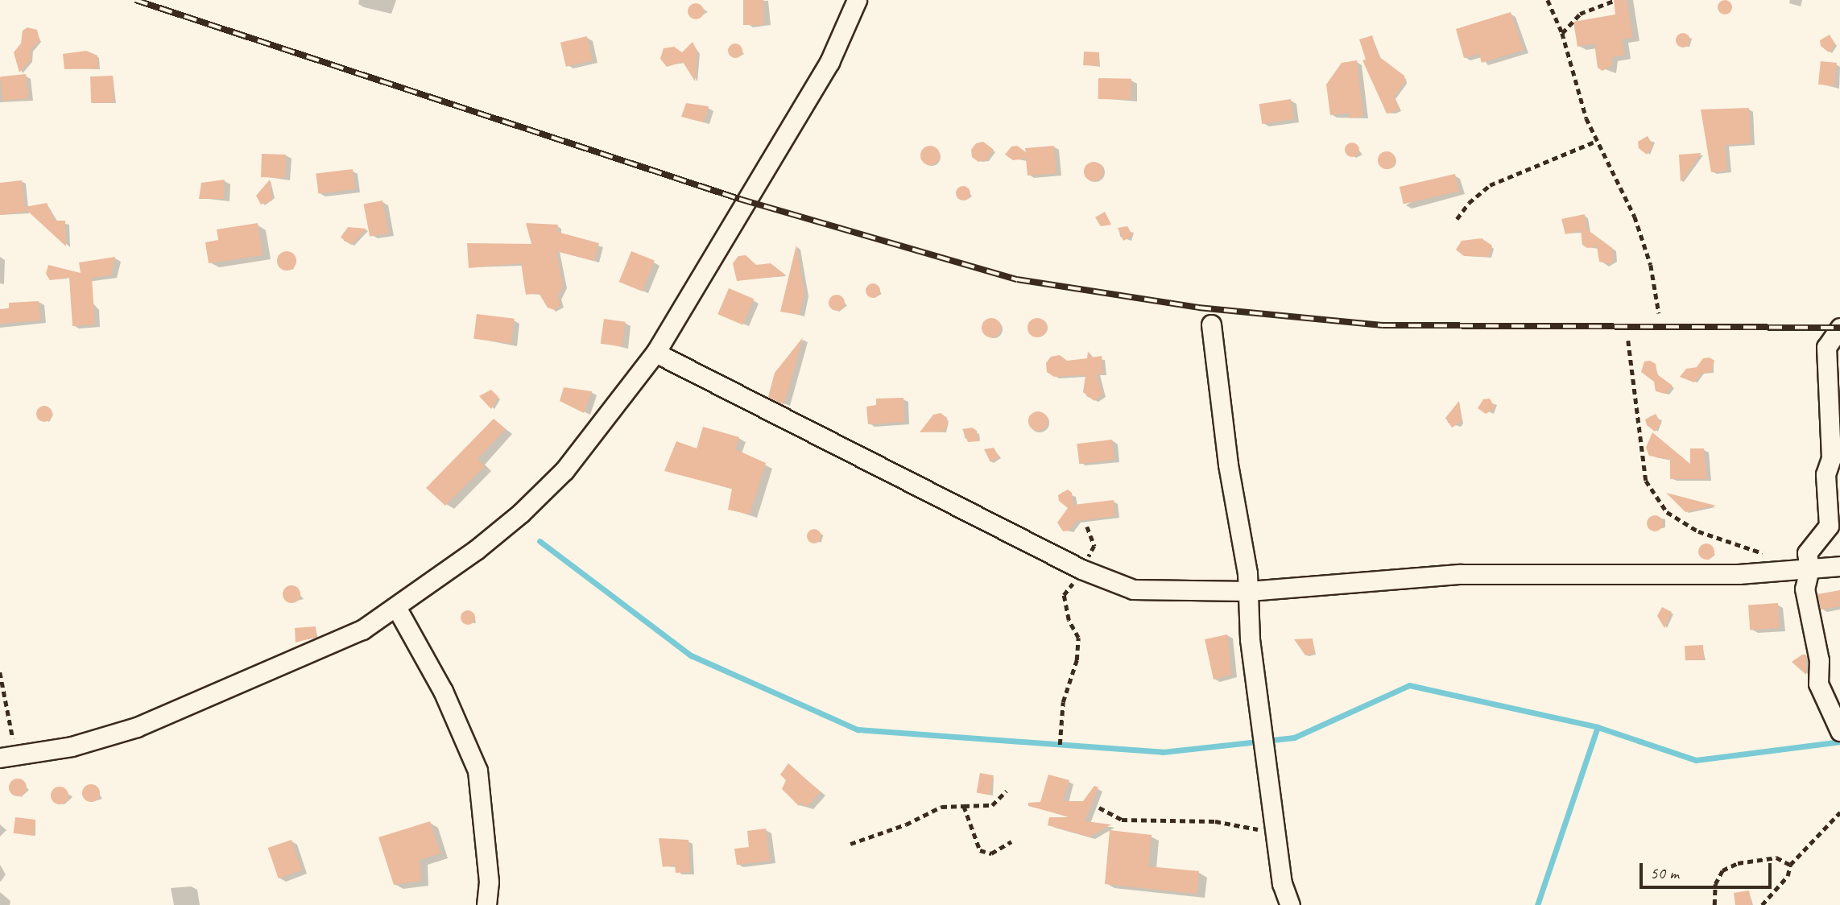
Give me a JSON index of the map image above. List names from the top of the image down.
{
  "scale_bar": "50 m"
}
